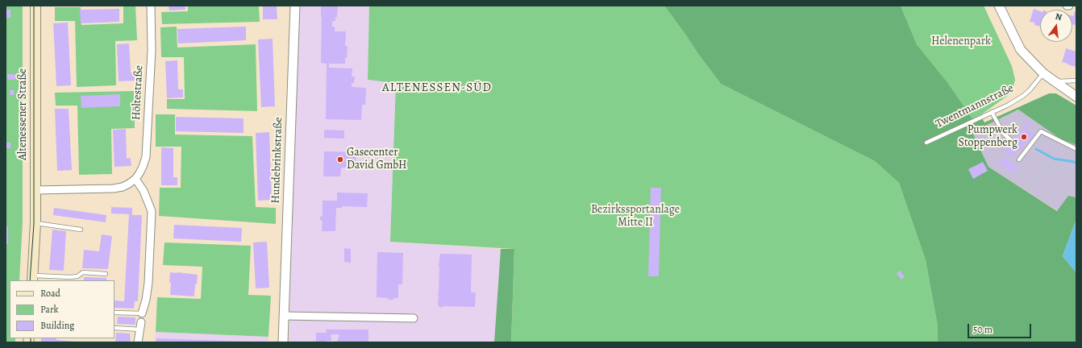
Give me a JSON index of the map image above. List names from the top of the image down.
{
  "streets": {
    "main road": ["Altenessener Straße"],
    "street": ["Höltestraße", "Hundebrinkstraße"],
    "lane": ["Twentmannstraße"]
  },
  "crossings": [
    ["Höltestraße", "Altenessener Straße"]
  ],
  "districts": ["ALTENESSEN-SÜD"],
  "parks": ["Helenenpark", "Bezirkssportanlage Mitte II"],
  "places": ["Pumpwerk Stoppenberg", "Gasecenter David GmbH"],
  "legend": ["Road", "Park", "Building"],
  "scale_bar": "50 m",
  "north": "top"
}
